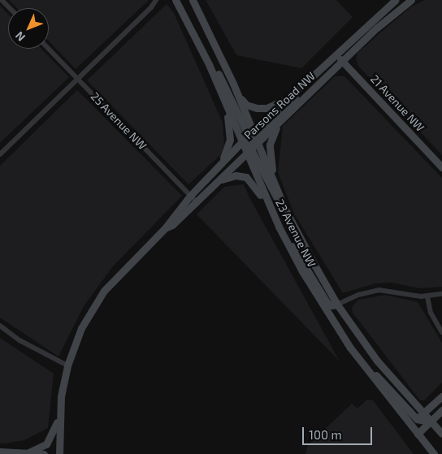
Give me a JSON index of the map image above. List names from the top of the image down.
{
  "streets": {
    "main road": ["21 Avenue NW", "Parsons Road NW", "23 Avenue NW"],
    "street": ["25 Avenue NW"]
  },
  "crossings": [
    ["21 Avenue NW", "Parsons Road NW"],
    ["Parsons Road NW", "25 Avenue NW"],
    ["Parsons Road NW", "23 Avenue NW"]
  ],
  "scale_bar": "100 m",
  "north": "bottom left"
}
